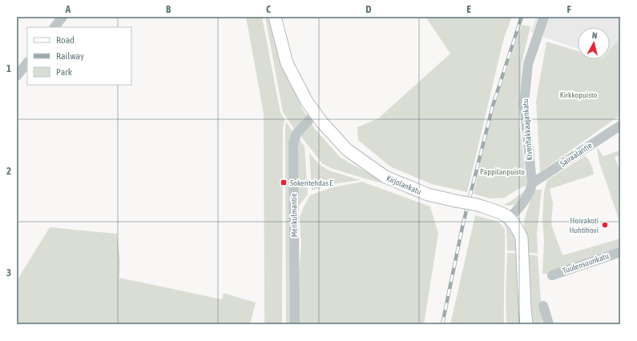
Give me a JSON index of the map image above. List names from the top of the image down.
{
  "streets": {
    "main road": ["Kirjolankatu"],
    "street": [
      "Kivenhakkaajankatu",
      "Sairaalantie",
      "Merikulmantie",
      "Tuulensuunkatu"
    ]
  },
  "crossings": [
    ["Kivenhakkaajankatu", "Sairaalantie"],
    ["Kivenhakkaajankatu", "Kirjolankatu"],
    ["Kirjolankatu", "Merikulmantie"]
  ],
  "parks": ["Kirkkopuisto", "Pappilanpuisto"],
  "places": {
    "transit": ["Sokeritehdas E"],
    "other": ["Hoivakoti Huhtihovi"]
  },
  "legend": ["Road", "Railway", "Park"],
  "north": "top",
  "grid": {
    "columns": [
      "A",
      "B",
      "C",
      "D",
      "E",
      "F"
    ],
    "rows": ["1", "2", "3"]
  }
}
